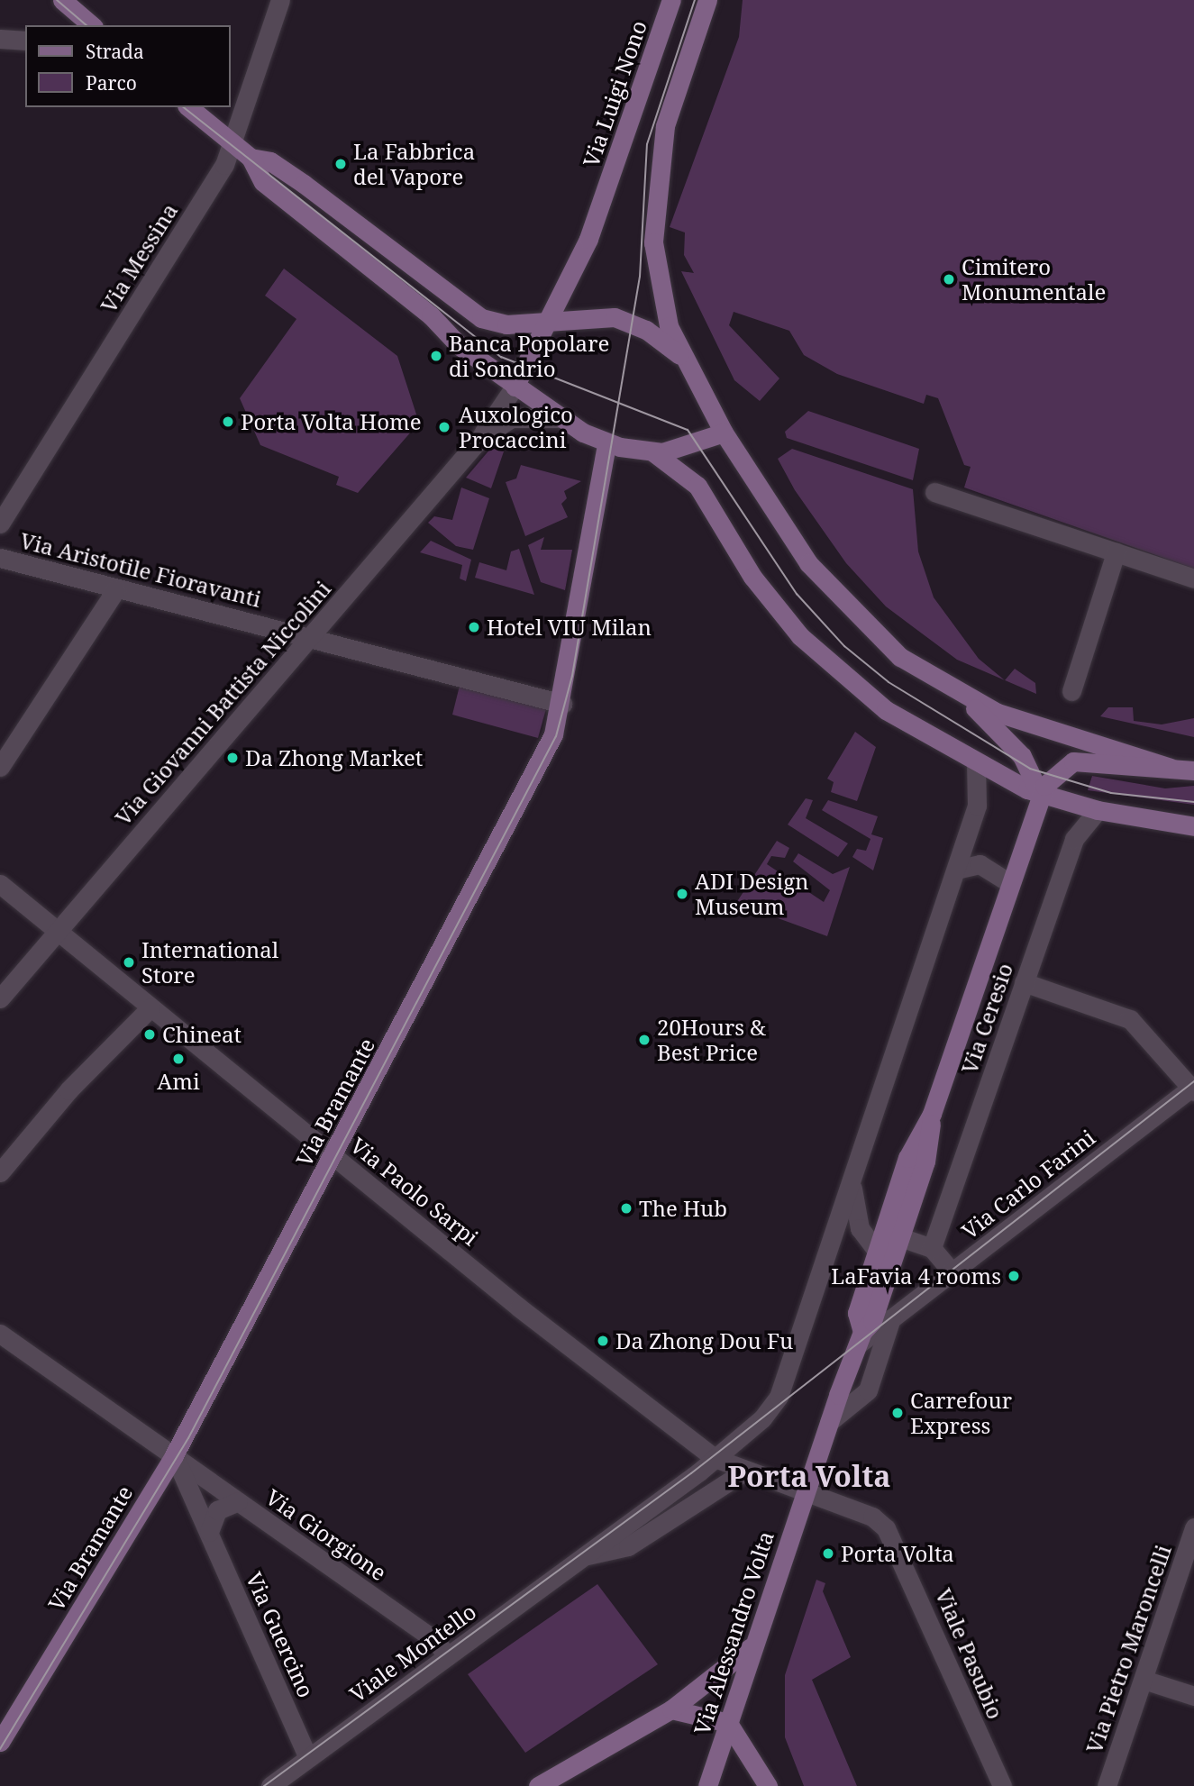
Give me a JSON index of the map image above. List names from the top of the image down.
{
  "streets": {
    "main road": [
      "Via Luigi Nono",
      "Via Ceresio",
      "Via Bramante",
      "Via Alessandro Volta"
    ],
    "street": [
      "Via Messina",
      "Via Aristotile Fioravanti",
      "Via Giovanni Battista Niccolini",
      "Via Carlo Farini",
      "Via Paolo Sarpi",
      "Via Giorgione",
      "Via Guercino",
      "Via Pietro Maroncelli",
      "Viale Montello",
      "Viale Pasubio"
    ]
  },
  "crossings": [
    ["Via Aristotile Fioravanti", "Via Giovanni Battista Niccolini"],
    ["Via Aristotile Fioravanti", "Via Bramante"],
    ["Via Giovanni Battista Niccolini", "Via Paolo Sarpi"],
    ["Via Ceresio", "Via Carlo Farini"],
    ["Via Ceresio", "Via Alessandro Volta"],
    ["Via Bramante", "Via Paolo Sarpi"],
    ["Via Bramante", "Via Giorgione"],
    ["Via Bramante", "Via Guercino"],
    ["Via Carlo Farini", "Via Alessandro Volta"],
    ["Via Paolo Sarpi", "Via Alessandro Volta"],
    ["Via Paolo Sarpi", "Viale Montello"],
    ["Via Paolo Sarpi", "Viale Pasubio"],
    ["Via Giorgione", "Via Guercino"],
    ["Via Giorgione", "Viale Montello"],
    ["Via Guercino", "Viale Montello"]
  ],
  "districts": ["Porta Volta"],
  "places": [
    "La Fabbrica del Vapore",
    "Cimitero Monumentale",
    "Banca Popolare di Sondrio",
    "Porta Volta Home",
    "Auxologico Procaccini",
    "Hotel VIU Milan",
    "Da Zhong Market",
    "ADI Design Museum",
    "International Store",
    "Chineat",
    "20Hours & Best Price",
    "Ami",
    "The Hub",
    "LaFavia 4 rooms",
    "Da Zhong Dou Fu",
    "Carrefour Express",
    "Porta Volta"
  ],
  "legend": ["Strada", "Parco"]
}
